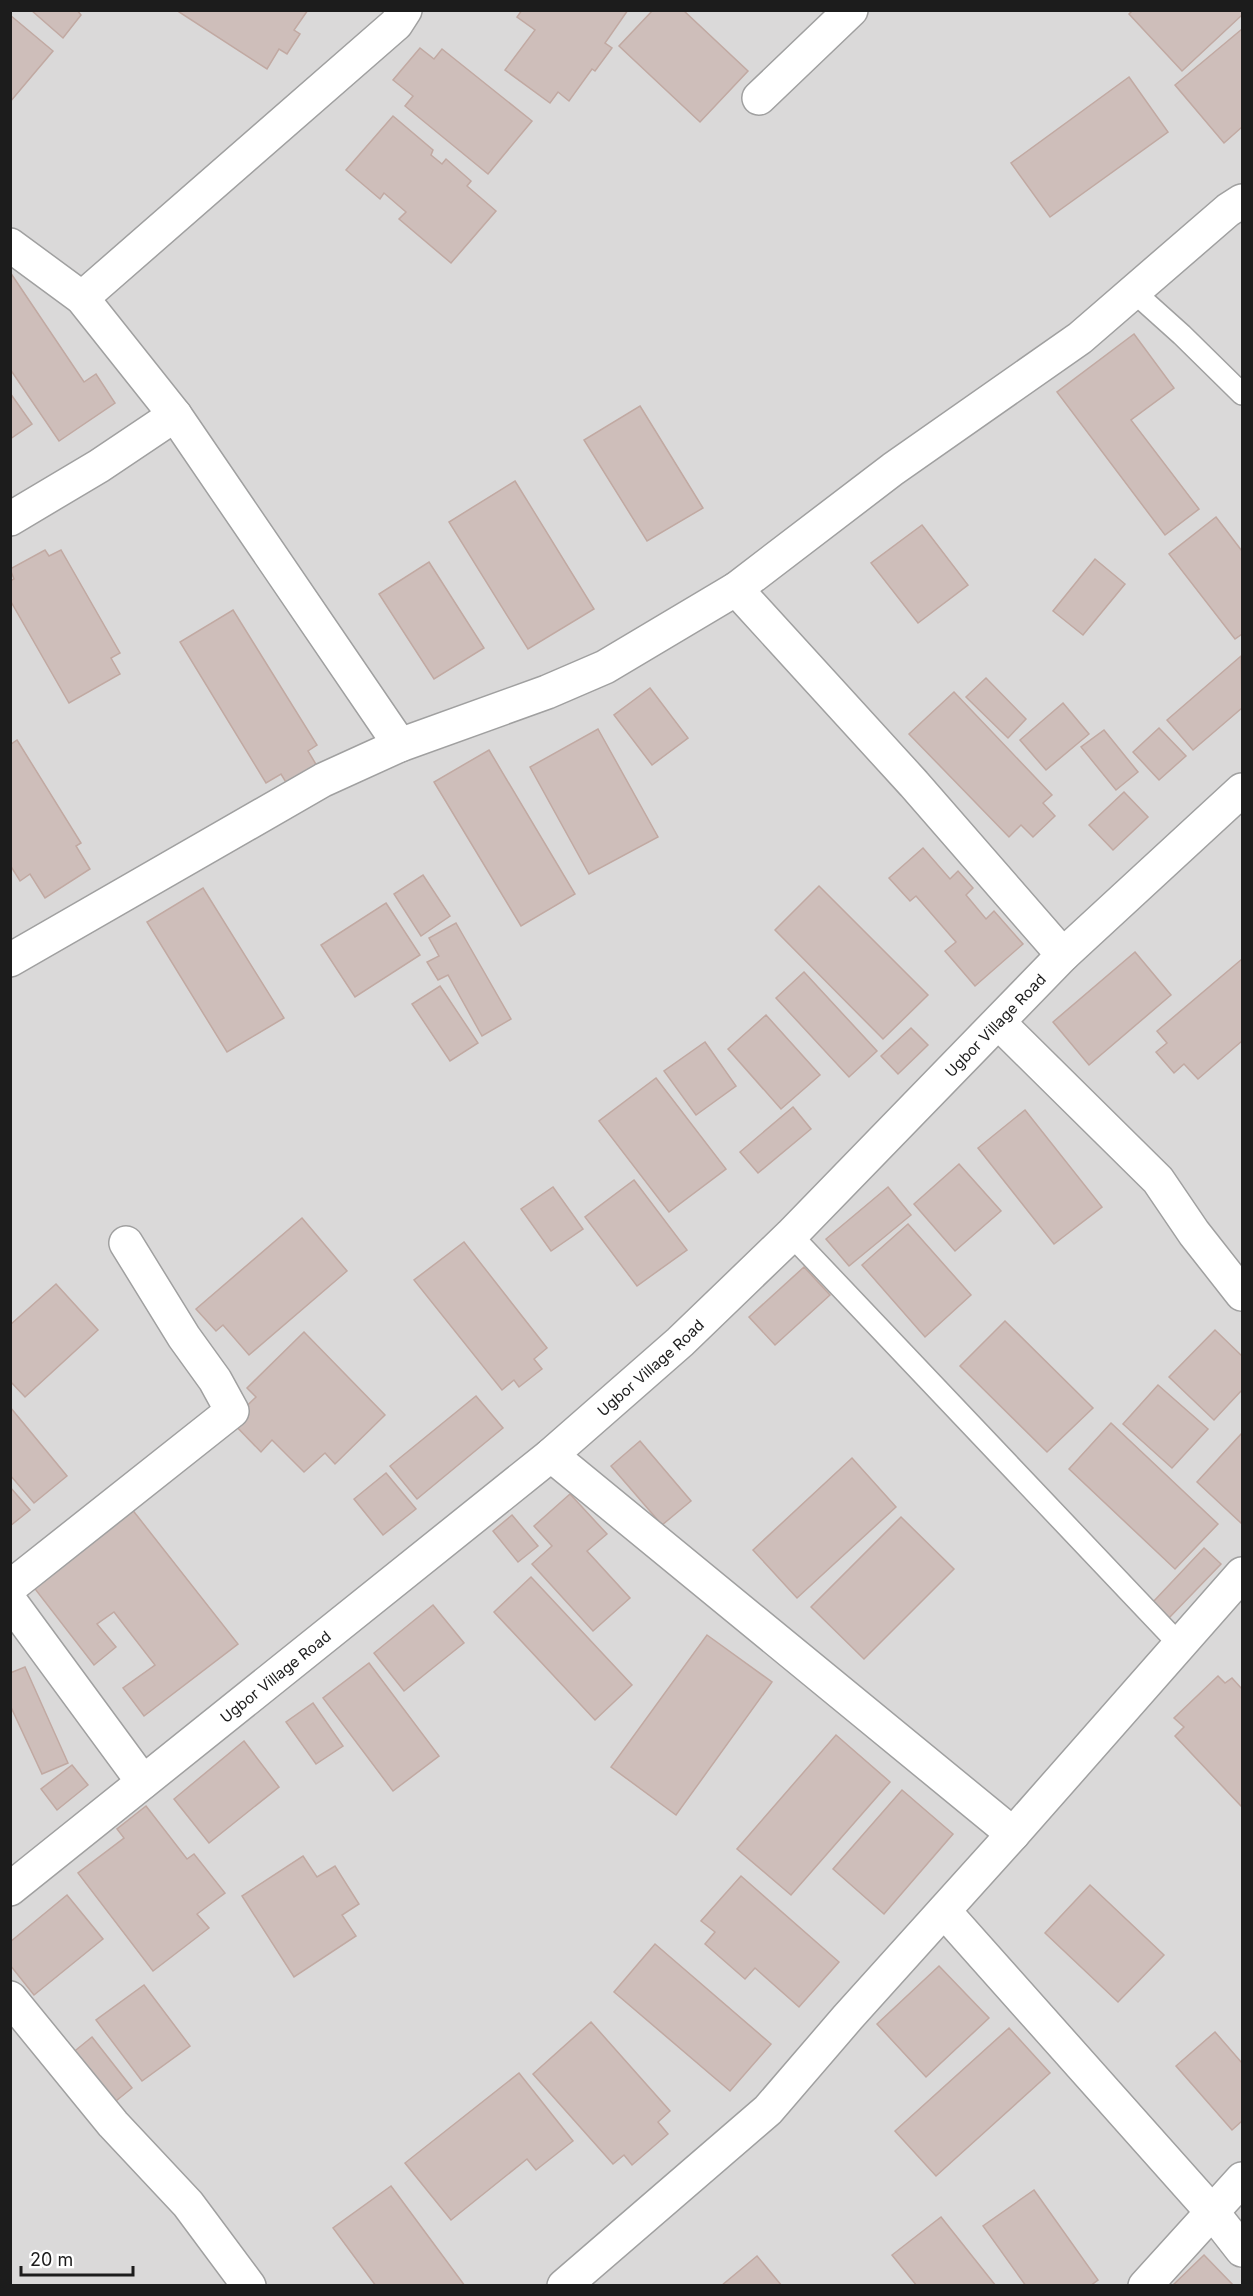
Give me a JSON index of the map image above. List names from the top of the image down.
{
  "streets": {
    "street": ["Ugbor Village Road"]
  },
  "scale_bar": "20 m"
}
